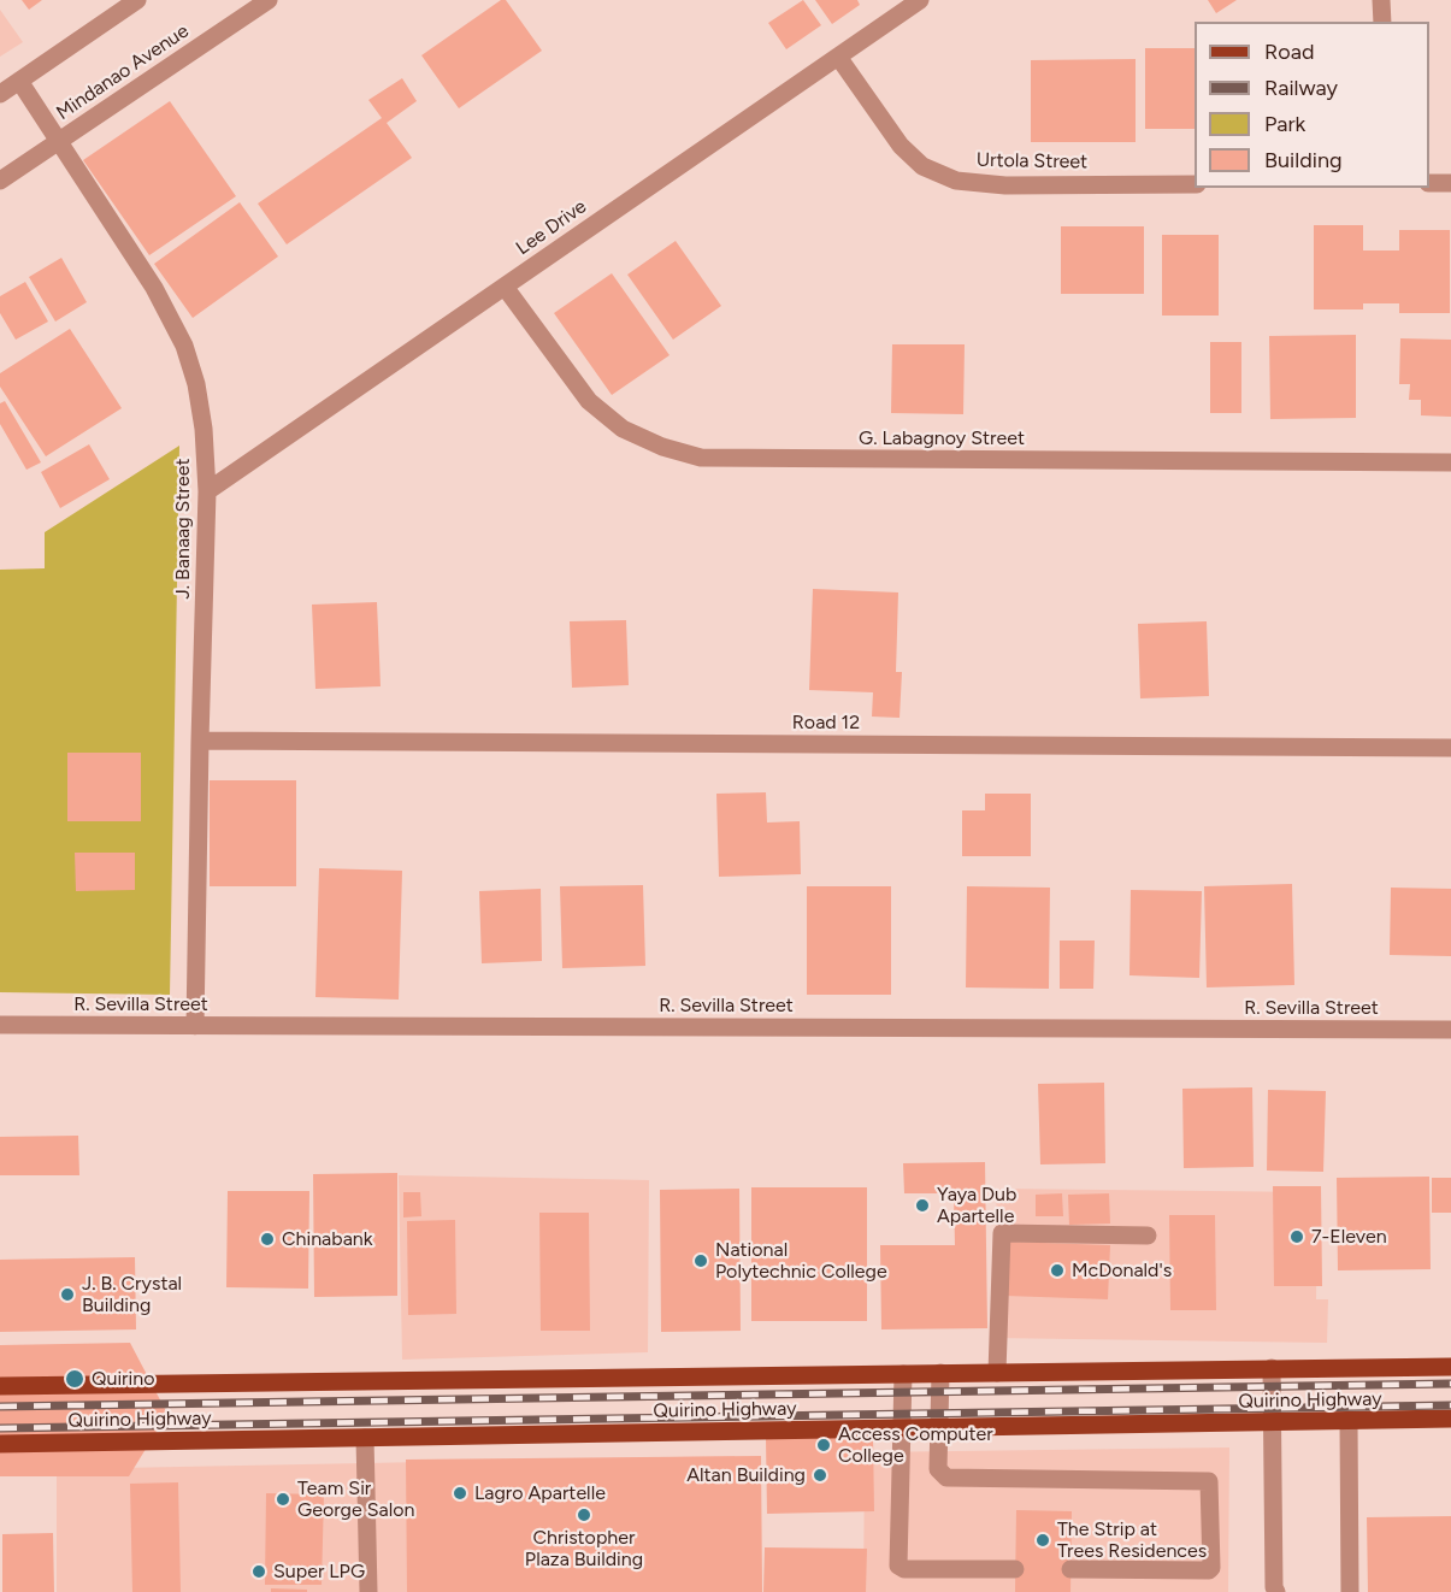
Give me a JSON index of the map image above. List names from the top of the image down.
{
  "streets": {
    "main road": ["Quirino Highway"],
    "street": [
      "Mindanao Avenue",
      "Urtola Street",
      "Lee Drive",
      "G. Labagnoy Street",
      "J. Banaag Street",
      "Road 12",
      "R. Sevilla Street"
    ]
  },
  "crossings": [
    ["Mindanao Avenue", "J. Banaag Street"],
    ["Urtola Street", "Lee Drive"],
    ["Lee Drive", "G. Labagnoy Street"],
    ["Lee Drive", "J. Banaag Street"],
    ["J. Banaag Street", "Road 12"],
    ["J. Banaag Street", "R. Sevilla Street"]
  ],
  "places": [
    "Yaya Dub Apartelle",
    "7-Eleven",
    "Chinabank",
    "National Polytechnic College",
    "McDonald's",
    "J. B. Crystal Building",
    "Quirino",
    "Access Computer College",
    "Altan Building",
    "Lagro Apartelle",
    "Team Sir George Salon",
    "Christopher Plaza Building",
    "The Strip at Trees Residences",
    "Super LPG"
  ],
  "legend": [
    "Road",
    "Railway",
    "Park",
    "Building"
  ]
}
